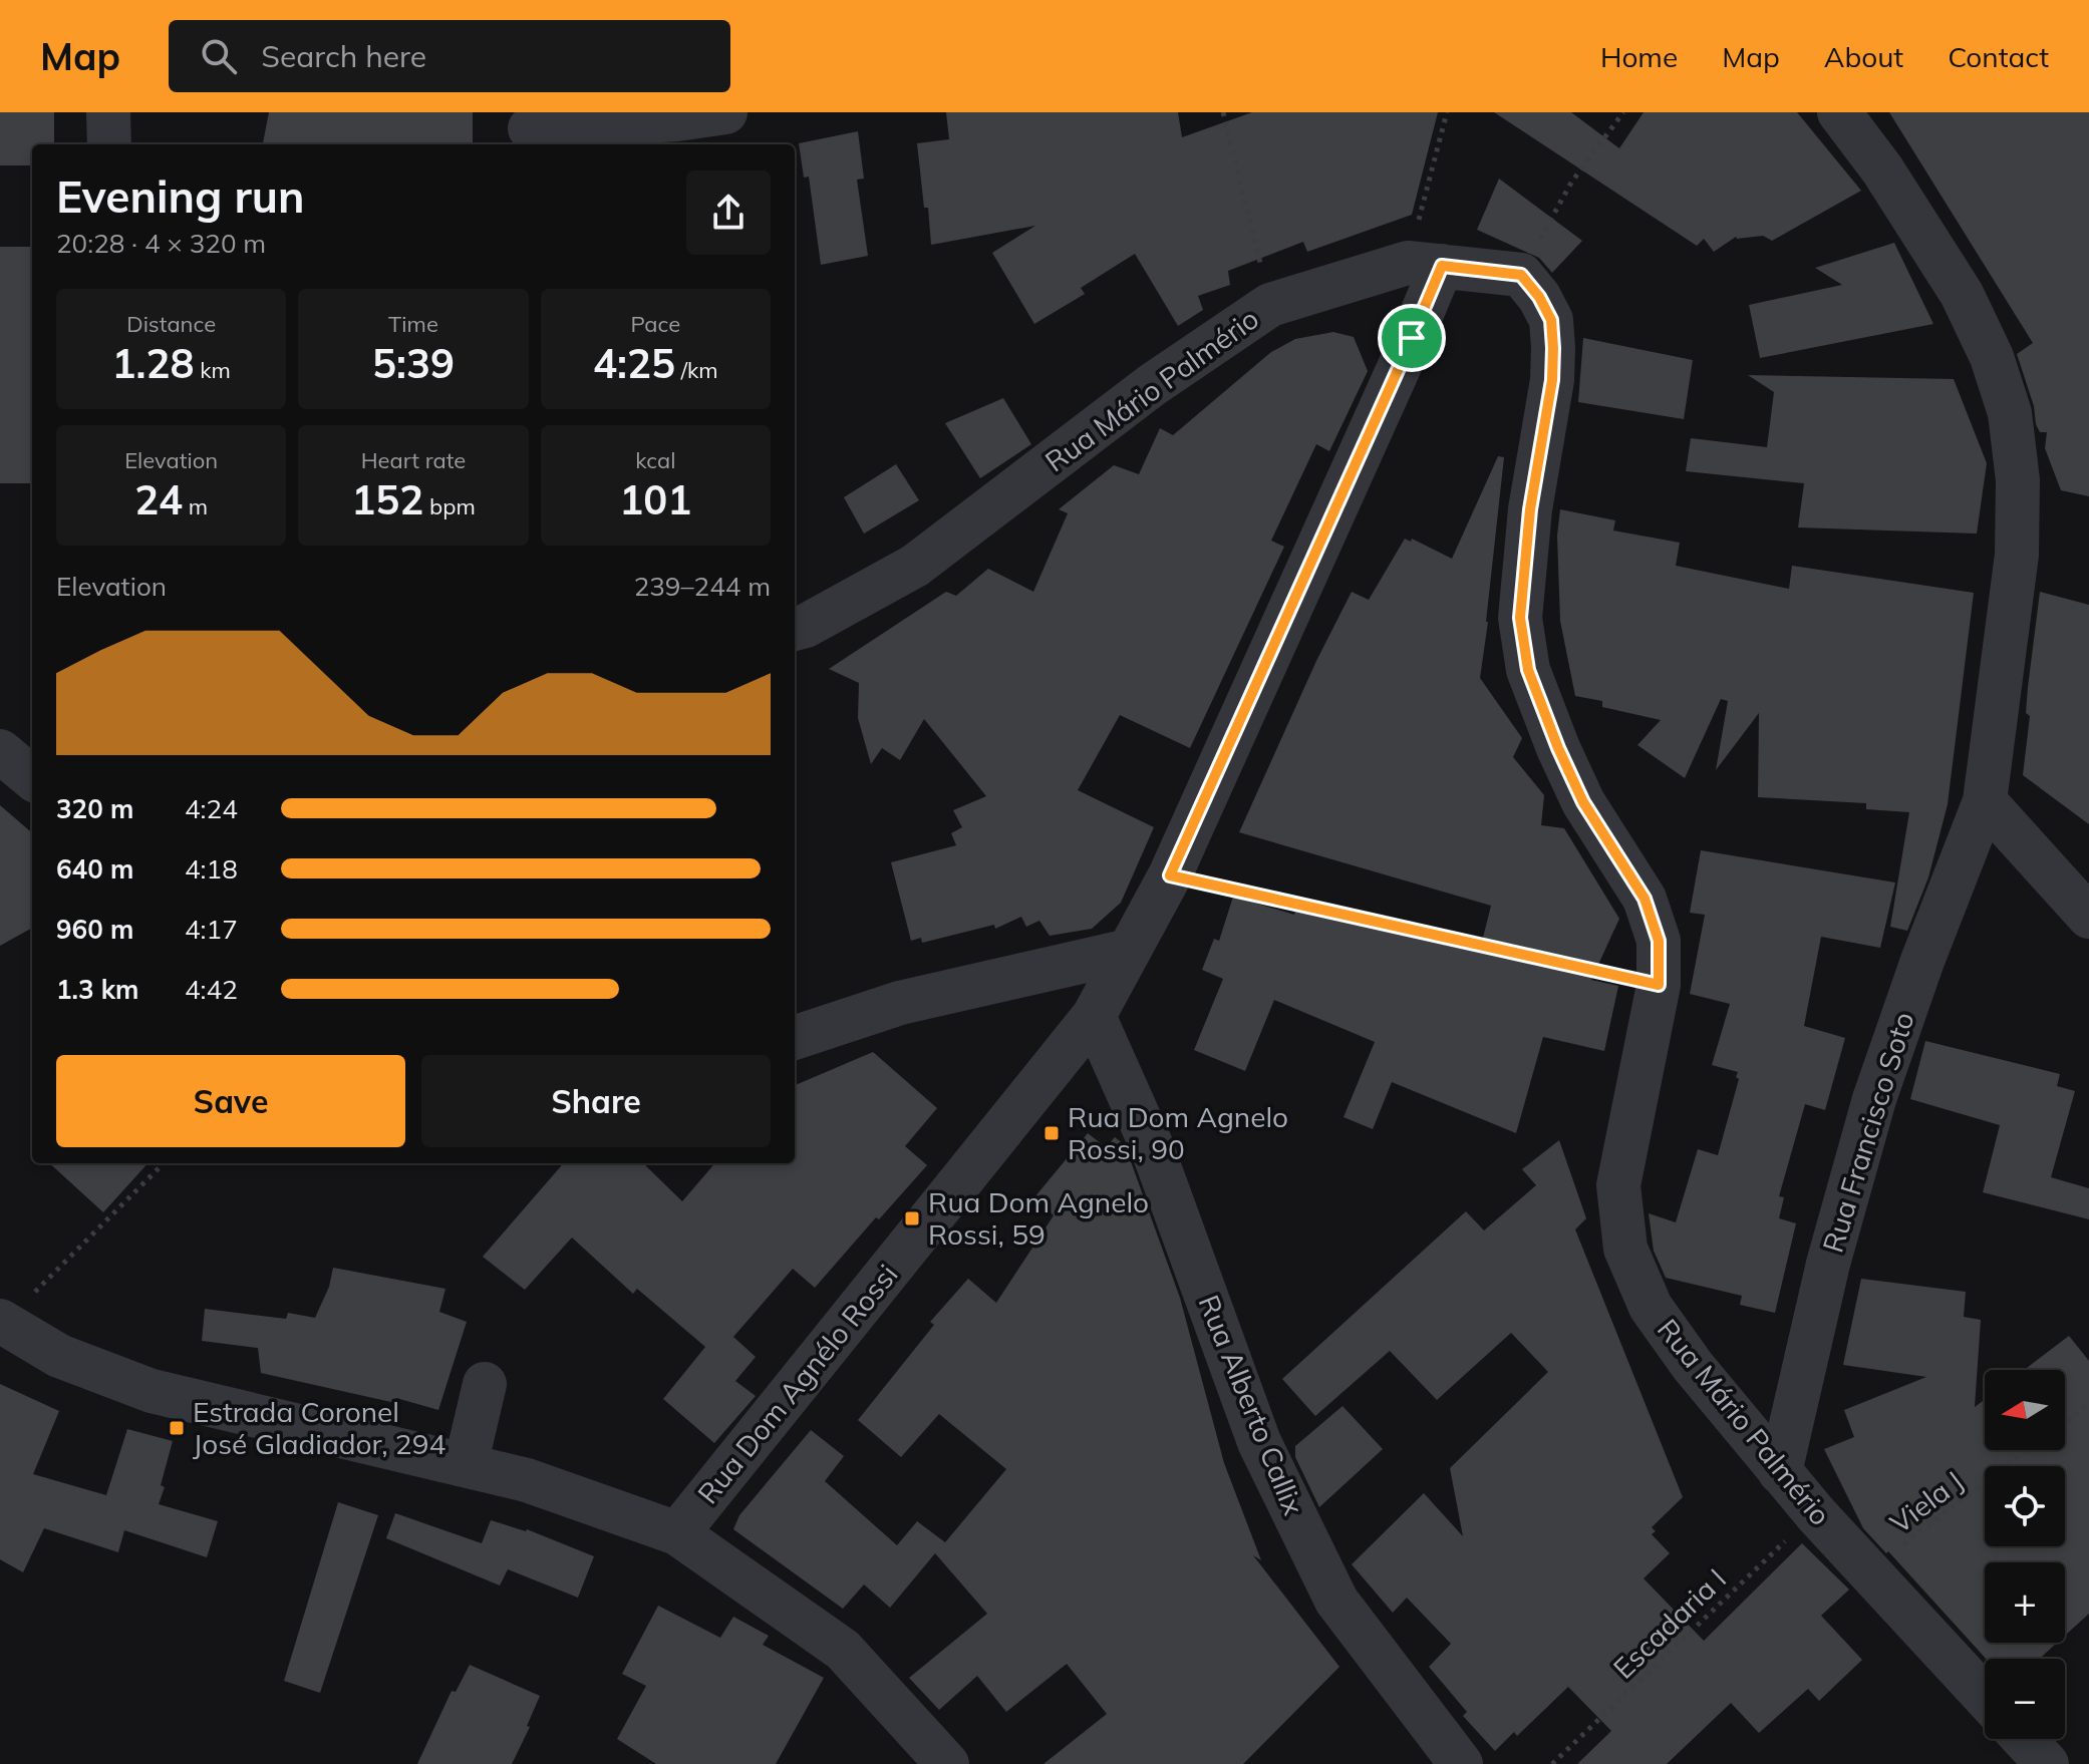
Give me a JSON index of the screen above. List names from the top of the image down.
{
  "streets": {
    "street": [
      "Rua Mário Palmério",
      "Rua Francisco Soto",
      "Rua Dom Agnélo Rossi",
      "Rua Alberto Callix"
    ],
    "path": ["Viela J", "Escadaria I"]
  },
  "crossings": [
    ["Rua Mário Palmério", "Rua Francisco Soto"],
    ["Rua Mário Palmério", "Rua Dom Agnélo Rossi"],
    ["Rua Mário Palmério", "Viela J"],
    ["Rua Mário Palmério", "Escadaria I"],
    ["Rua Dom Agnélo Rossi", "Rua Alberto Callix"]
  ],
  "places": {
    "transit": ["Rua Dom Agnelo Rossi, 90", "Rua Dom Agnelo Rossi, 59", "Estrada Coronel José Gladiador, 294"]
  },
  "north": "left",
  "page": {
    "header": "Map",
    "search": "Search here",
    "nav": [
      "Home",
      "Map",
      "About",
      "Contact"
    ],
    "heading": ["Evening run", "20:28 · 4 × 320 m"],
    "stats": [
      ["Distance", "1.28 km"],
      ["Time", "5:39"],
      ["Pace", "4:25 /km"],
      ["Elevation", "24 m"],
      ["Heart rate", "152 bpm"],
      ["kcal", "101"]
    ],
    "chart": ["Elevation", "239–244 m"],
    "list": [
      {
        "name": "320 m",
        "note": "4:24"
      },
      {
        "name": "640 m",
        "note": "4:18"
      },
      {
        "name": "960 m",
        "note": "4:17"
      },
      {
        "name": "1.3 km",
        "note": "4:42"
      }
    ],
    "buttons": ["Save", "Share"],
    "map_buttons": ["+", "−"]
  }
}
